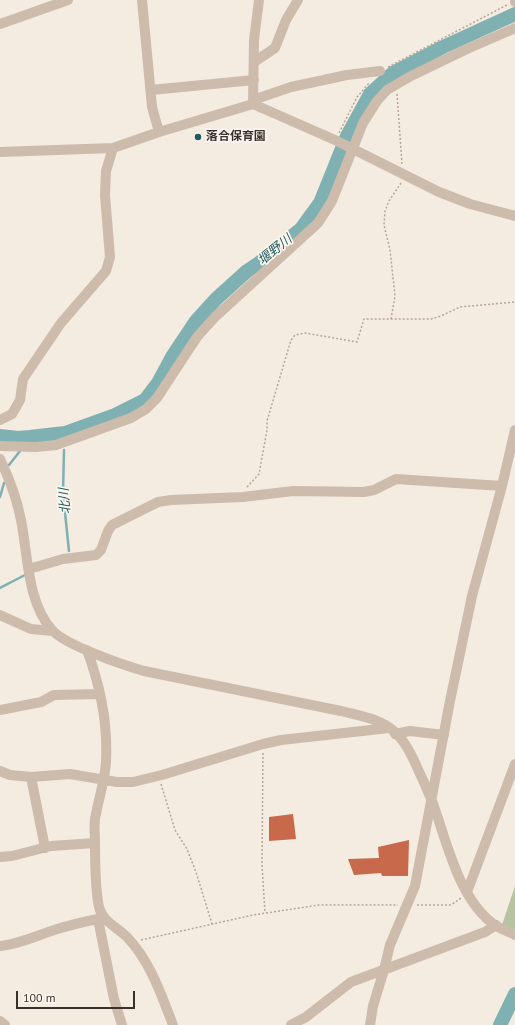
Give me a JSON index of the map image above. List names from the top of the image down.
{
  "water": ["堰野川", "北川"],
  "places": ["落合保育園"],
  "scale_bar": "100 m"
}
